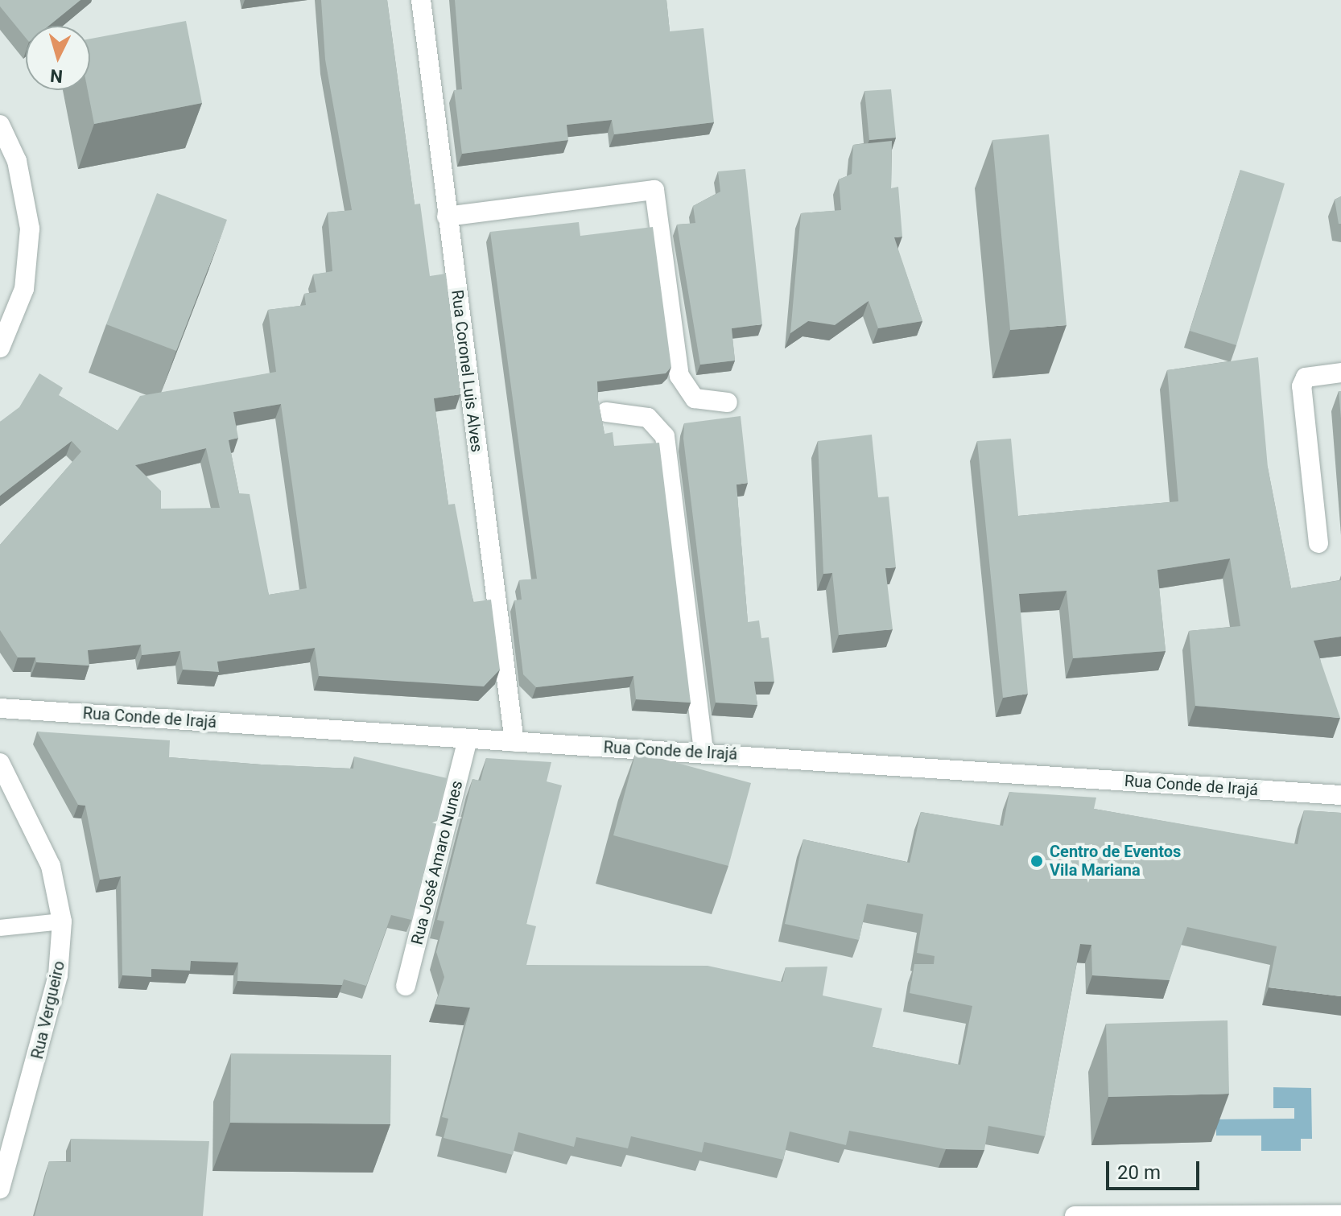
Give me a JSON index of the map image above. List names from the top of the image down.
{
  "streets": {
    "street": [
      "Rua Coronel Luis Alves",
      "Rua Conde de Irajá",
      "Rua José Amaro Nunes",
      "Rua Vergueiro"
    ]
  },
  "crossings": [
    ["Rua Coronel Luis Alves", "Rua Conde de Irajá"],
    ["Rua Conde de Irajá", "Rua José Amaro Nunes"]
  ],
  "places": ["Centro de Eventos Vila Mariana"],
  "scale_bar": "20 m",
  "north": "bottom"
}
